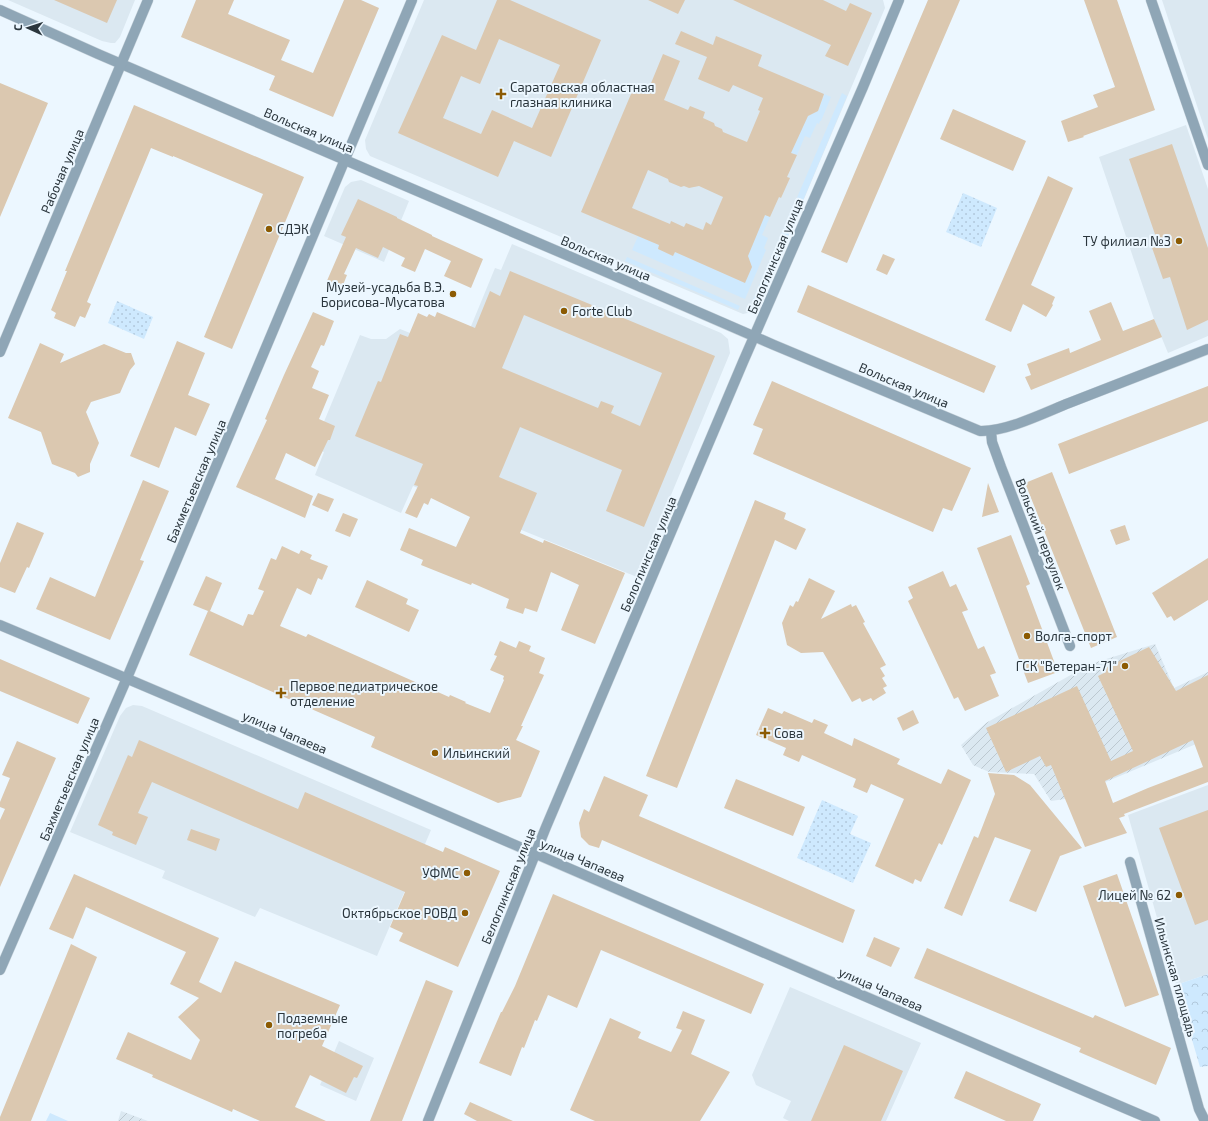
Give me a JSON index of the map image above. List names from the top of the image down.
{
  "streets": {
    "street": [
      "Вольская улица",
      "Рабочая улица",
      "Белоглинская улица",
      "Бахметьевская улица",
      "Вольский переулок",
      "улица Чапаева",
      "Ильинская площадь"
    ]
  },
  "crossings": [
    ["Вольская улица", "Рабочая улица"],
    ["Вольская улица", "Белоглинская улица"],
    ["Вольская улица", "Бахметьевская улица"],
    ["Вольская улица", "Вольский переулок"],
    ["Белоглинская улица", "улица Чапаева"],
    ["Бахметьевская улица", "улица Чапаева"]
  ],
  "places": {
    "health": ["Саратовская областная глазная клиника", "Первое педиатрическое отделение", "Сова"],
    "other": [
      "СДЭК",
      "ТУ филиал №3",
      "Музей-усадьба В.Э. Борисова-Мусатова",
      "Forte Club",
      "Волга-спорт",
      "ГСК \"Ветеран-71\"",
      "Ильинский",
      "УФМС",
      "Лицей № 62",
      "Октябрьское РОВД",
      "Подземные погреба"
    ]
  },
  "north": "left"
}
